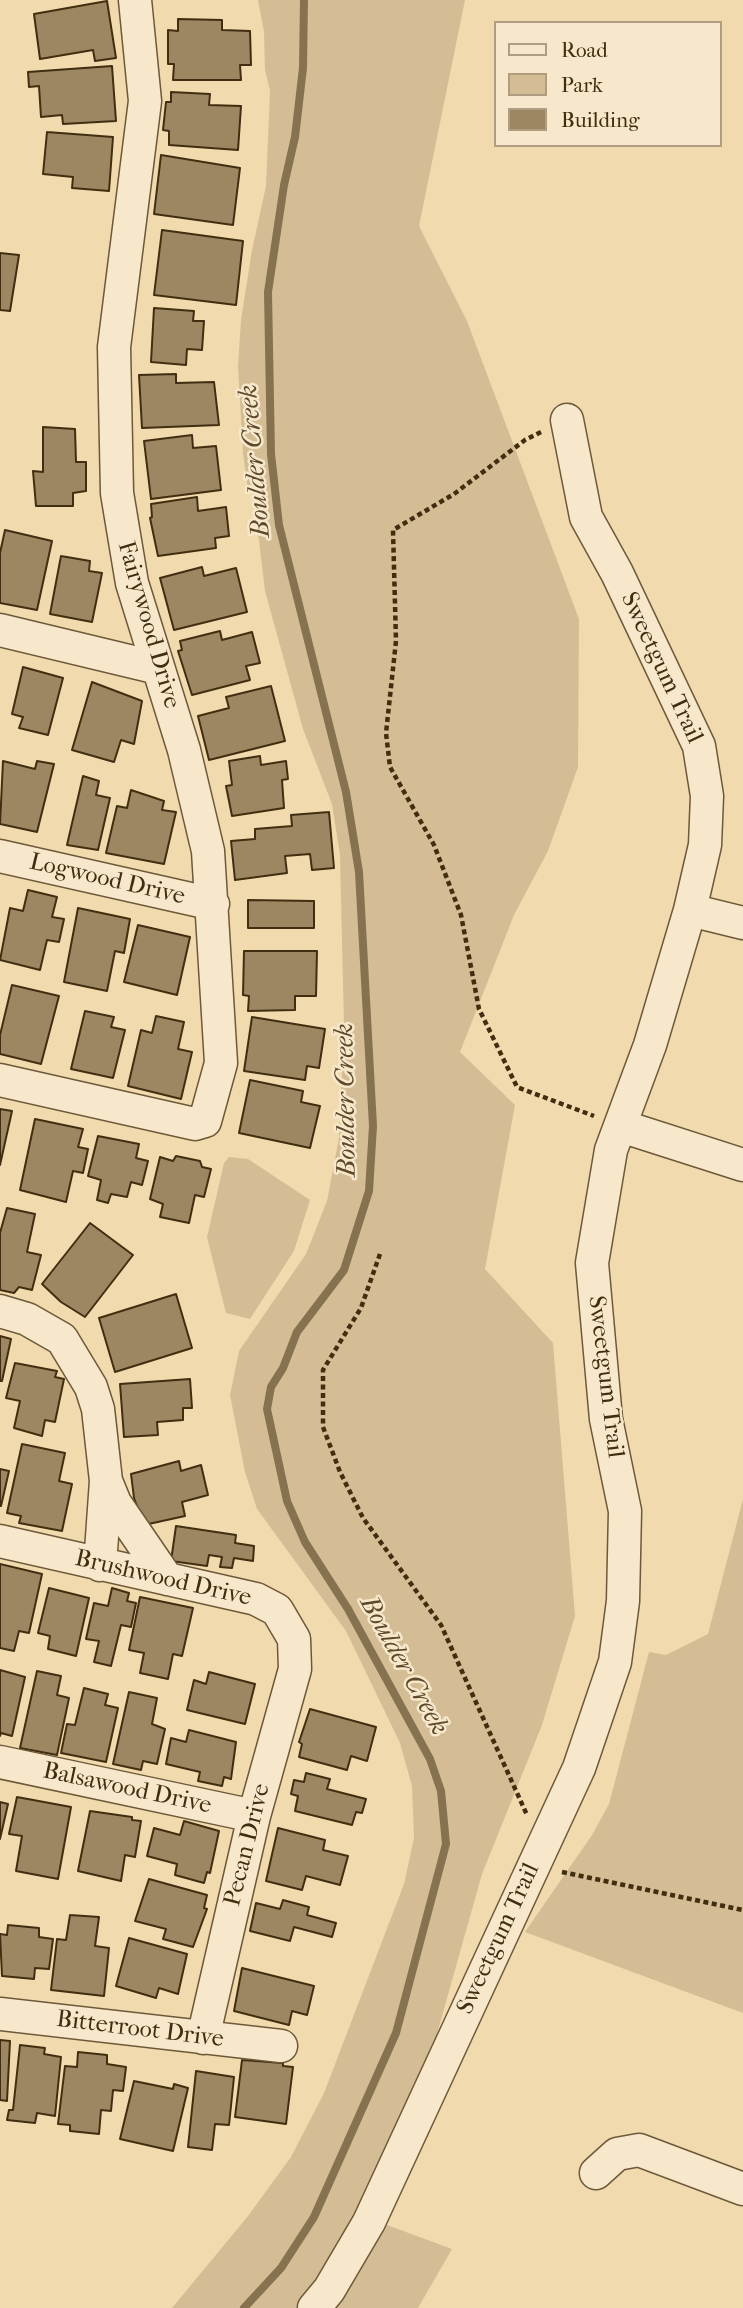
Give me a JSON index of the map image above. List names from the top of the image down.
{
  "streets": {
    "street": [
      "Fairywood Drive",
      "Sweetgum Trail",
      "Logwood Drive",
      "Brushwood Drive",
      "Balsawood Drive",
      "Pecan Drive",
      "Bitterroot Drive"
    ]
  },
  "crossings": [
    ["Fairywood Drive", "Logwood Drive"],
    ["Brushwood Drive", "Pecan Drive"],
    ["Balsawood Drive", "Pecan Drive"],
    ["Pecan Drive", "Bitterroot Drive"]
  ],
  "water": ["Boulder Creek"],
  "legend": ["Road", "Park", "Building"]
}
